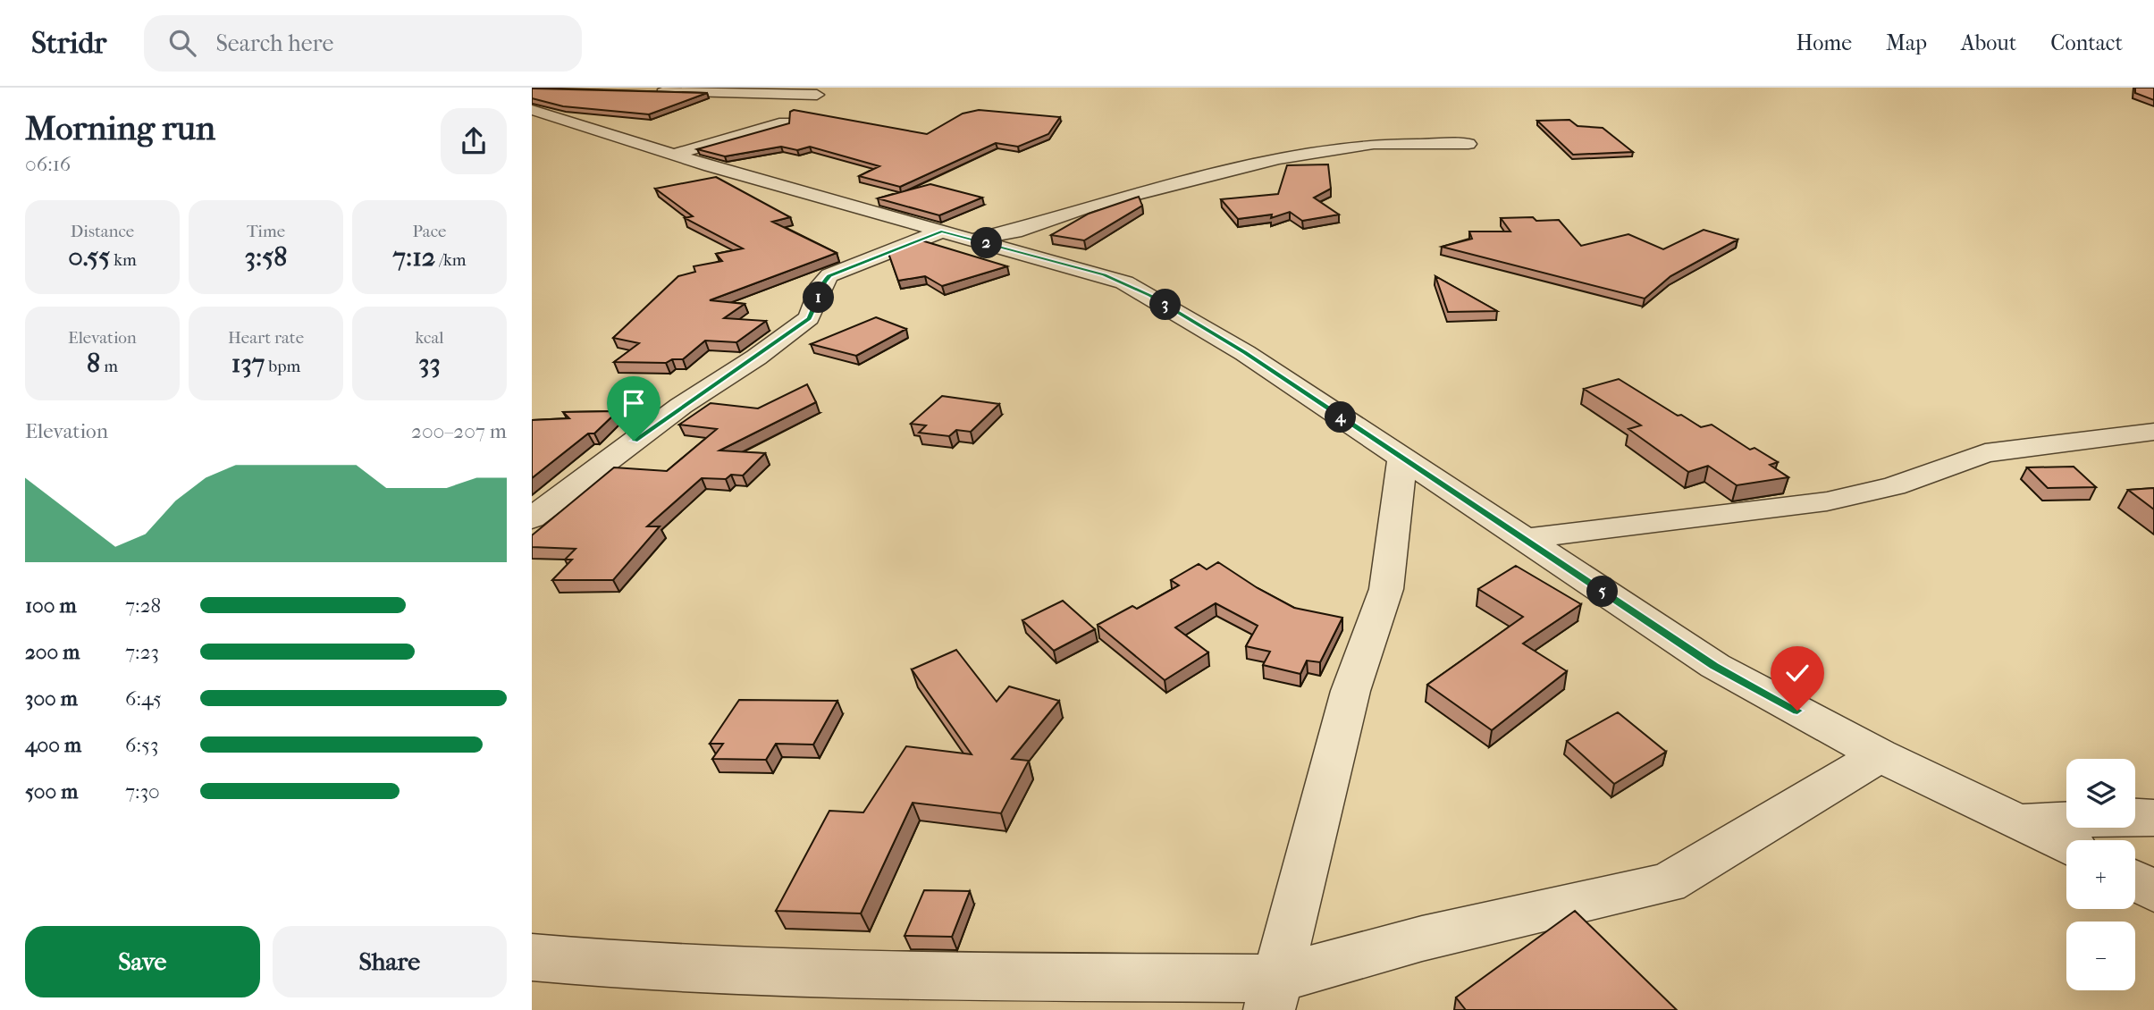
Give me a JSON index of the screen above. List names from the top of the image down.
{
  "page": {
    "header": "Stridr",
    "search": "Search here",
    "nav": [
      "Home",
      "Map",
      "About",
      "Contact"
    ],
    "heading": ["Morning run", "06:16"],
    "stats": [
      ["Distance", "0.55 km"],
      ["Time", "3:58"],
      ["Pace", "7:12 /km"],
      ["Elevation", "8 m"],
      ["Heart rate", "137 bpm"],
      ["kcal", "33"]
    ],
    "pins": [
      "2",
      "1",
      "3",
      "4",
      "5"
    ],
    "chart": ["Elevation", "200–207 m"],
    "list": [
      {
        "name": "100 m",
        "note": "7:28"
      },
      {
        "name": "200 m",
        "note": "7:23"
      },
      {
        "name": "300 m",
        "note": "6:45"
      },
      {
        "name": "400 m",
        "note": "6:53"
      },
      {
        "name": "500 m",
        "note": "7:30"
      }
    ],
    "map_buttons": ["+", "−"],
    "buttons": ["Save", "Share"]
  }
}
